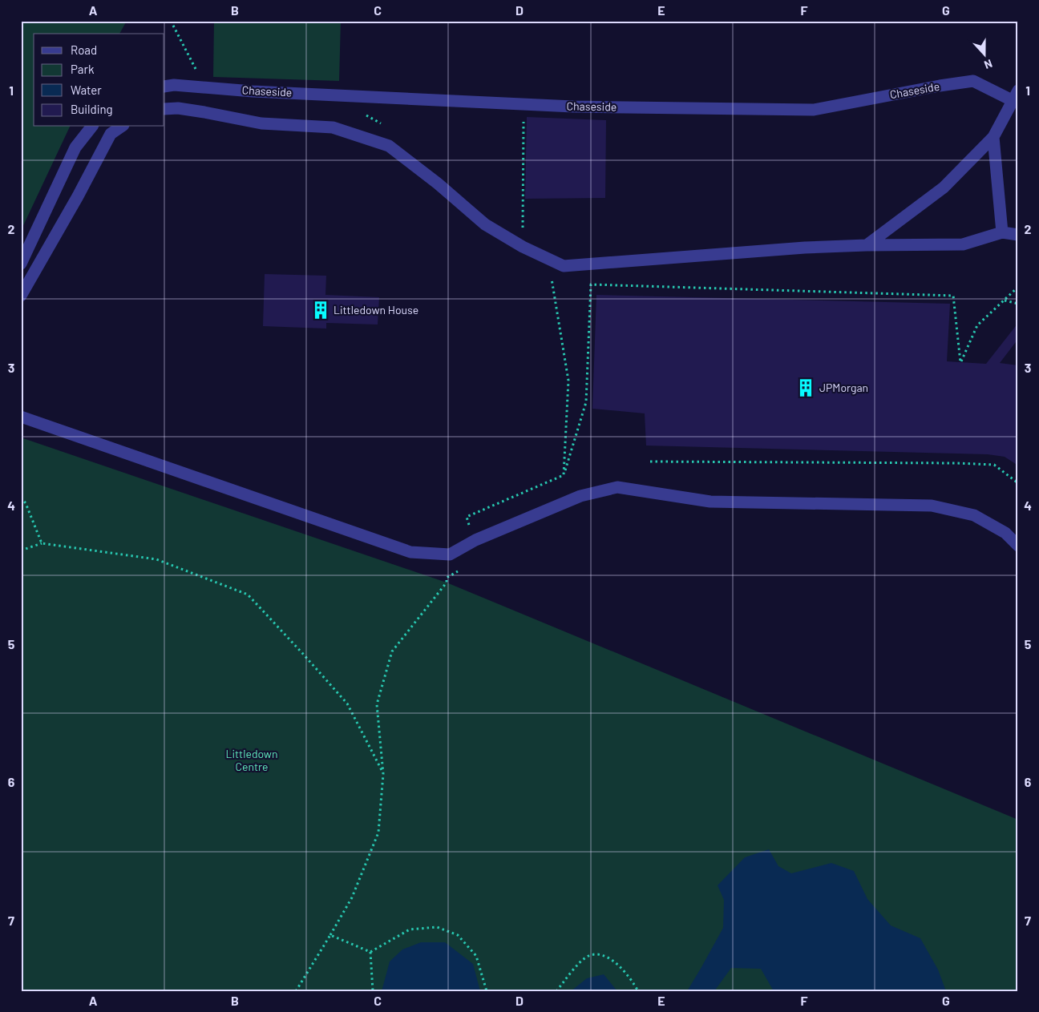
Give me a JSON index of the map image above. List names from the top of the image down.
{
  "streets": {
    "street": ["Chaseside"]
  },
  "parks": ["Littledown Centre"],
  "places": {
    "building": ["Littledown House", "JPMorgan"]
  },
  "legend": [
    "Road",
    "Park",
    "Water",
    "Building"
  ],
  "north": "bottom",
  "grid": {
    "columns": [
      "A",
      "B",
      "C",
      "D",
      "E",
      "F",
      "G"
    ],
    "rows": [
      "1",
      "2",
      "3",
      "4",
      "5",
      "6",
      "7"
    ]
  }
}
